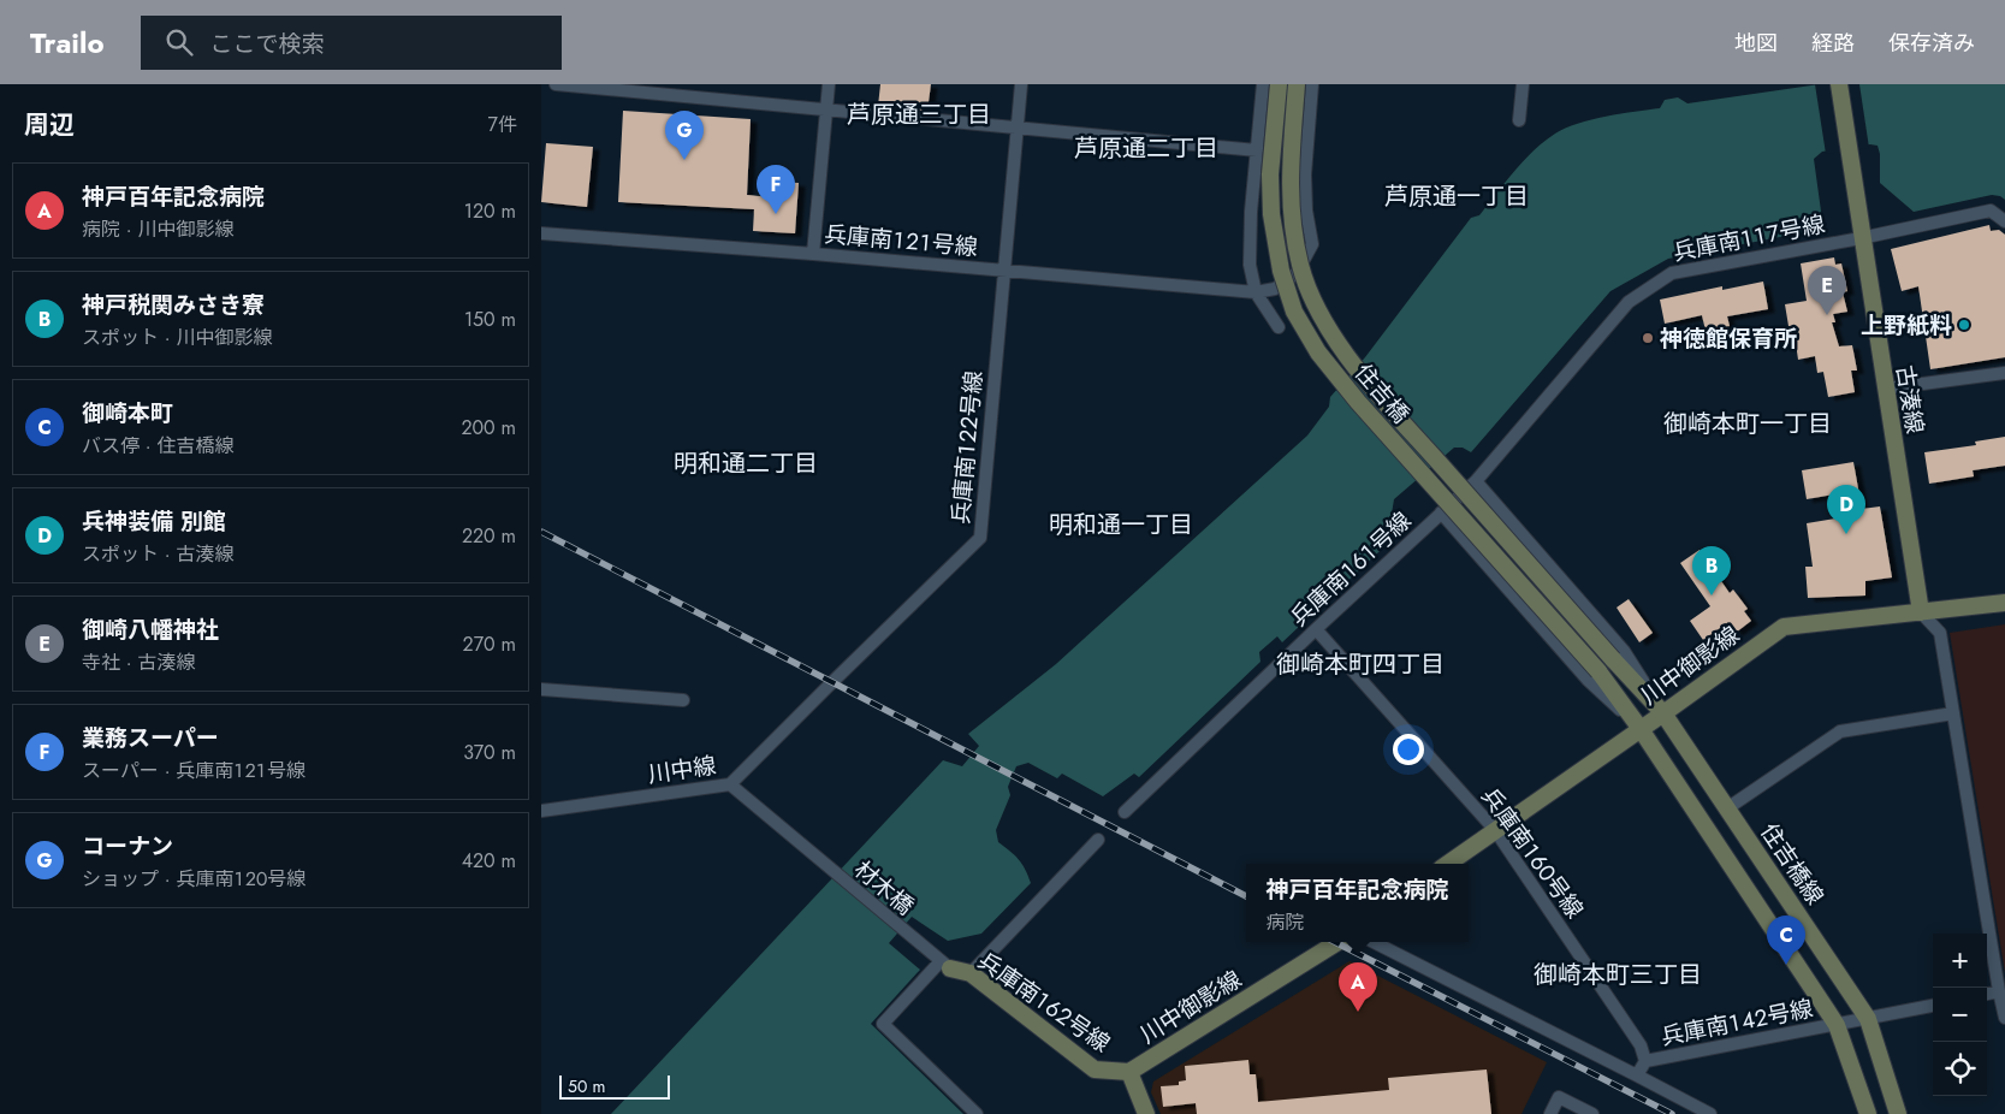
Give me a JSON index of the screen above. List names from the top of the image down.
{
  "streets": {
    "street": [
      "兵庫南１１７号線",
      "兵庫南１２１号線",
      "住吉橋",
      "古湊線",
      "兵庫南１２２号線",
      "兵庫南１６１号線",
      "川中御影線",
      "川中線",
      "兵庫南１６０号線",
      "住吉橋線",
      "材木橋",
      "兵庫南１６２号線",
      "兵庫南１４２号線"
    ]
  },
  "crossings": [
    ["兵庫南１１７号線", "古湊線"],
    ["兵庫南１１７号線", "兵庫南１６１号線"],
    ["兵庫南１２１号線", "兵庫南１２２号線"],
    ["住吉橋", "川中御影線"],
    ["住吉橋", "住吉橋線"],
    ["古湊線", "川中御影線"],
    ["兵庫南１２２号線", "川中線"],
    ["兵庫南１６１号線", "兵庫南１６０号線"],
    ["川中御影線", "兵庫南１６０号線"],
    ["川中御影線", "住吉橋線"],
    ["川中御影線", "兵庫南１６２号線"],
    ["川中線", "材木橋"],
    ["兵庫南１６０号線", "兵庫南１４２号線"],
    ["住吉橋線", "兵庫南１４２号線"],
    ["材木橋", "兵庫南１６２号線"]
  ],
  "districts": [
    "芦原通三丁目",
    "芦原通二丁目",
    "芦原通一丁目",
    "御崎本町一丁目",
    "明和通二丁目",
    "明和通一丁目",
    "御崎本町四丁目",
    "御崎本町三丁目"
  ],
  "places": ["上野紙料", "神徳館保育所"],
  "scale_bar": "50 m",
  "page": {
    "header": "Trailo",
    "search": "ここで検索",
    "nav": ["地図", "経路", "保存済み"],
    "heading": ["周辺", "7件"],
    "pins": [
      "G",
      "F",
      "E",
      "D",
      "B",
      "C",
      "A"
    ],
    "list": [
      {
        "mark": "A",
        "name": "神戸百年記念病院",
        "note": "病院 · 川中御影線",
        "value": "120 m"
      },
      {
        "mark": "B",
        "name": "神戸税関みさき寮",
        "note": "スポット · 川中御影線",
        "value": "150 m"
      },
      {
        "mark": "C",
        "name": "御崎本町",
        "note": "バス停 · 住吉橋線",
        "value": "200 m"
      },
      {
        "mark": "D",
        "name": "兵神装備 別館",
        "note": "スポット · 古湊線",
        "value": "220 m"
      },
      {
        "mark": "E",
        "name": "御崎八幡神社",
        "note": "寺社 · 古湊線",
        "value": "270 m"
      },
      {
        "mark": "F",
        "name": "業務スーパー",
        "note": "スーパー · 兵庫南１２１号線",
        "value": "370 m"
      },
      {
        "mark": "G",
        "name": "コーナン",
        "note": "ショップ · 兵庫南１２０号線",
        "value": "420 m"
      }
    ],
    "popup": ["神戸百年記念病院", "病院"],
    "map_buttons": ["+", "−"],
    "scale": "50 m"
  }
}
